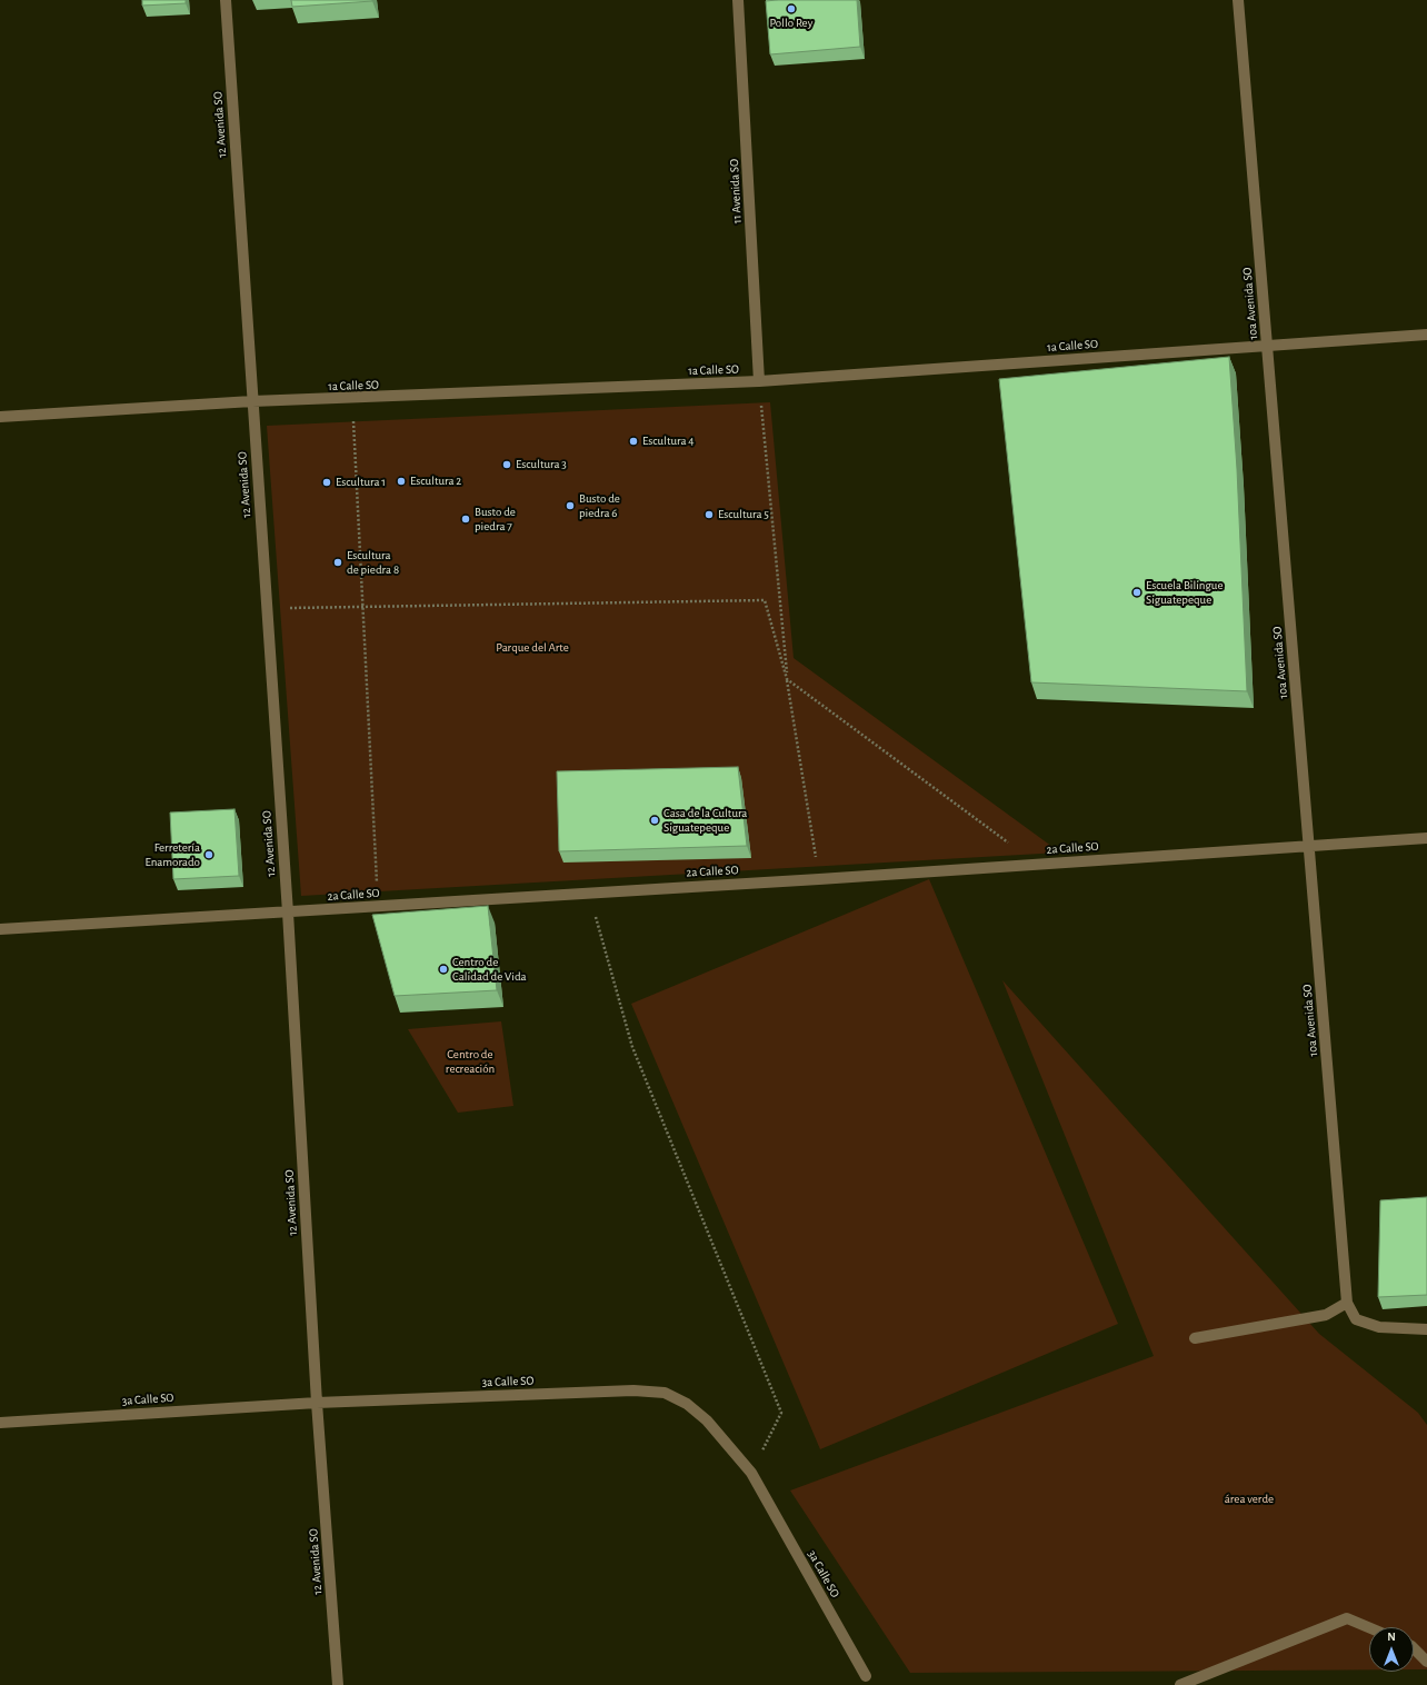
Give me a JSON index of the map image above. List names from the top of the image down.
{
  "streets": {
    "street": [
      "12 Avenida SO",
      "11 Avenida SO",
      "10a Avenida SO",
      "1a Calle SO",
      "2a Calle SO",
      "3a Calle SO"
    ]
  },
  "crossings": [
    ["12 Avenida SO", "1a Calle SO"],
    ["12 Avenida SO", "2a Calle SO"],
    ["12 Avenida SO", "3a Calle SO"],
    ["11 Avenida SO", "1a Calle SO"],
    ["10a Avenida SO", "1a Calle SO"],
    ["10a Avenida SO", "2a Calle SO"]
  ],
  "parks": ["Parque del Arte", "Centro de recreación", "área verde"],
  "places": [
    "Pollo Rey",
    "Escultura 4",
    "Escultura 3",
    "Escultura 2",
    "Escultura 1",
    "Busto de piedra 6",
    "Escultura 5",
    "Busto de piedra 7",
    "Escultura de piedra 8",
    "Escuela Bilingue Siguatepeque",
    "Casa de la Cultura Siguatepeque",
    "Ferretería Enamorado",
    "Centro de Calidad de Vida"
  ],
  "north": "top"
}
